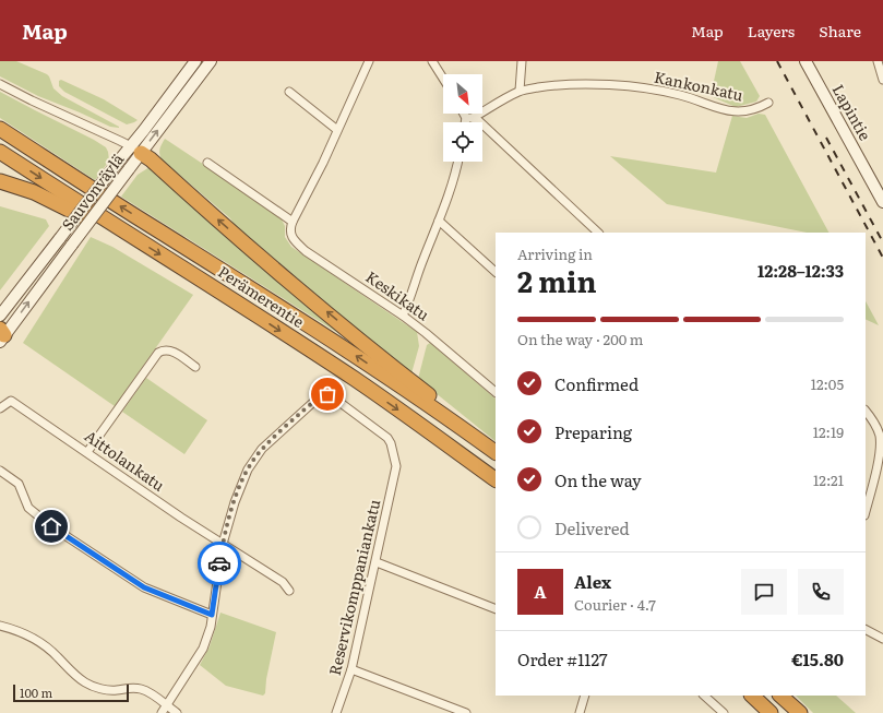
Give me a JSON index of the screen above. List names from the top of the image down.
{
  "streets": {
    "highway": ["Perämerentie"],
    "main road": ["Lapintie", "Sauvonväylä"],
    "street": [
      "Kankonkatu",
      "Keskikatu",
      "Aittolankatu",
      "Reservikomppaniankatu"
    ]
  },
  "crossings": [
    ["Aittolankatu", "Reservikomppaniankatu"]
  ],
  "scale_bar": "100 m",
  "north": "bottom right",
  "page": {
    "header": "Map",
    "nav": ["Map", "Layers", "Share"],
    "heading": ["2 min", "Arriving in", "12:28–12:33"],
    "panel": [
      "Alex",
      "Courier · 4.7",
      "Order #1127",
      "€15.80"
    ],
    "bar": "On the way · 200 m",
    "list": [
      ["Confirmed", "12:05"],
      ["Preparing", "12:19"],
      ["On the way", "12:21"],
      "Delivered"
    ],
    "round": "A",
    "scale": "100 m"
  }
}
